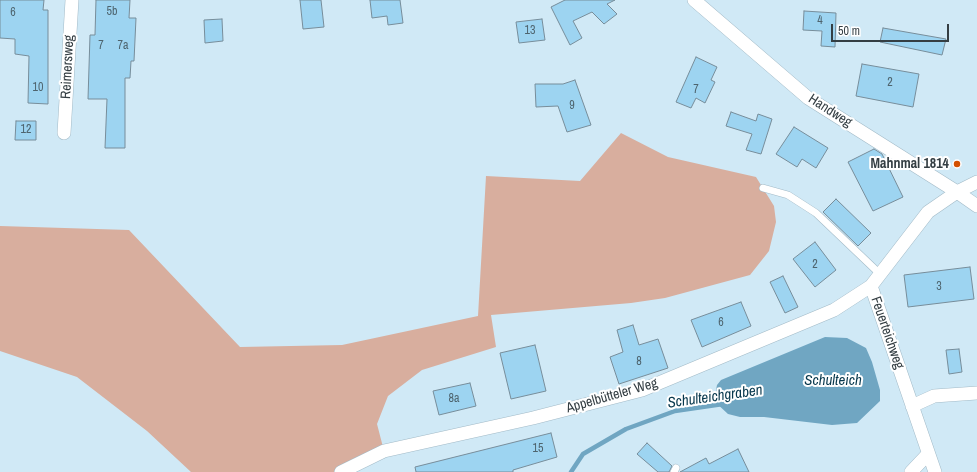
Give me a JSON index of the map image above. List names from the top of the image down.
{
  "streets": {
    "street": [
      "Reimersweg",
      "Handweg",
      "Feuerteichweg",
      "Appelbütteler Weg"
    ]
  },
  "crossings": [
    ["Handweg", "Feuerteichweg"],
    ["Feuerteichweg", "Appelbütteler Weg"]
  ],
  "water": ["Schulteich", "Schulteichgraben"],
  "places": ["Mahnmal 1814"],
  "house_numbers": [
    "5b",
    "6",
    "4",
    "13",
    "7",
    "7a",
    "2",
    "10",
    "7",
    "9",
    "12",
    "2",
    "3",
    "6",
    "8",
    "8a",
    "15"
  ],
  "scale_bar": "50 m"
}
